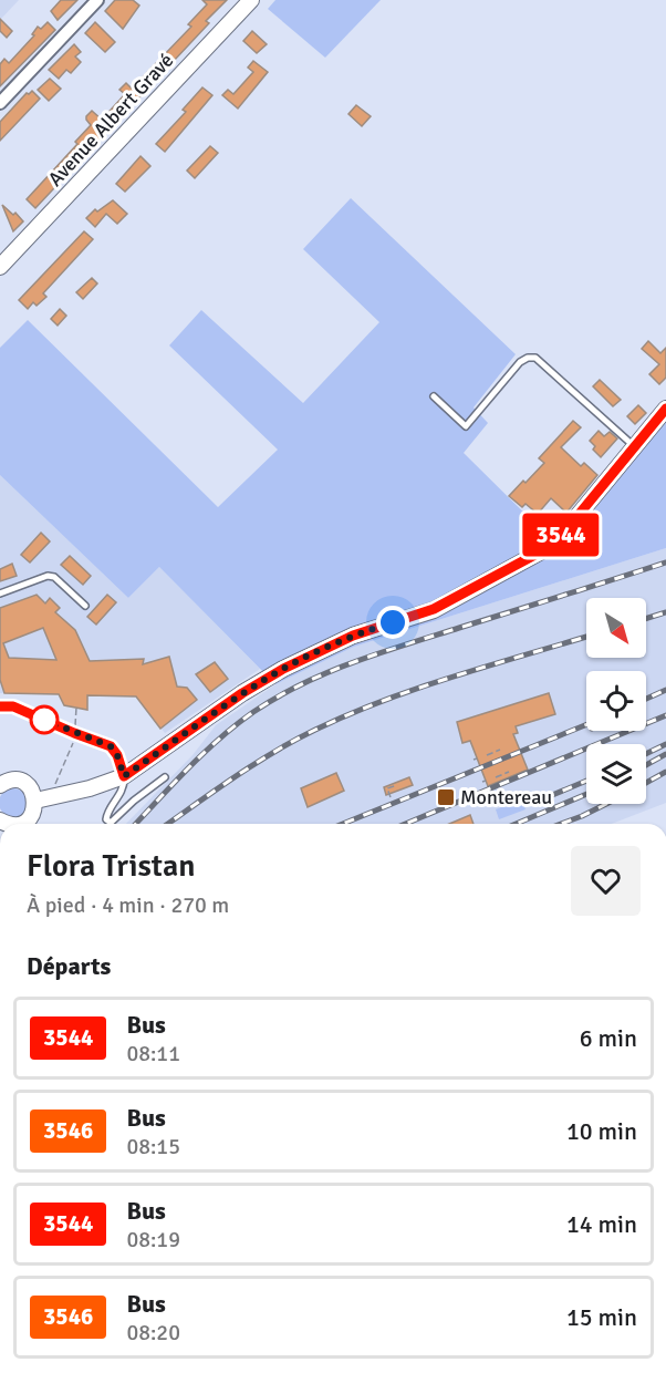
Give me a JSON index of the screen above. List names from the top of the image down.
{
  "streets": {
    "main road": ["Avenue Albert Gravé"]
  },
  "places": {
    "transit": ["Montereau"]
  },
  "lines": ["bus line 3544"],
  "north": "bottom right",
  "page": {
    "on_map": "3544",
    "heading": [
      ["Flora Tristan", "À pied · 4 min · 270 m"],
      "Départs"
    ],
    "list": [
      {
        "mark": "3544",
        "name": "Bus",
        "note": "08:11",
        "value": "6 min"
      },
      {
        "mark": "3546",
        "name": "Bus",
        "note": "08:15",
        "value": "10 min"
      },
      {
        "mark": "3544",
        "name": "Bus",
        "note": "08:19",
        "value": "14 min"
      },
      {
        "mark": "3546",
        "name": "Bus",
        "note": "08:20",
        "value": "15 min"
      }
    ]
  }
}
